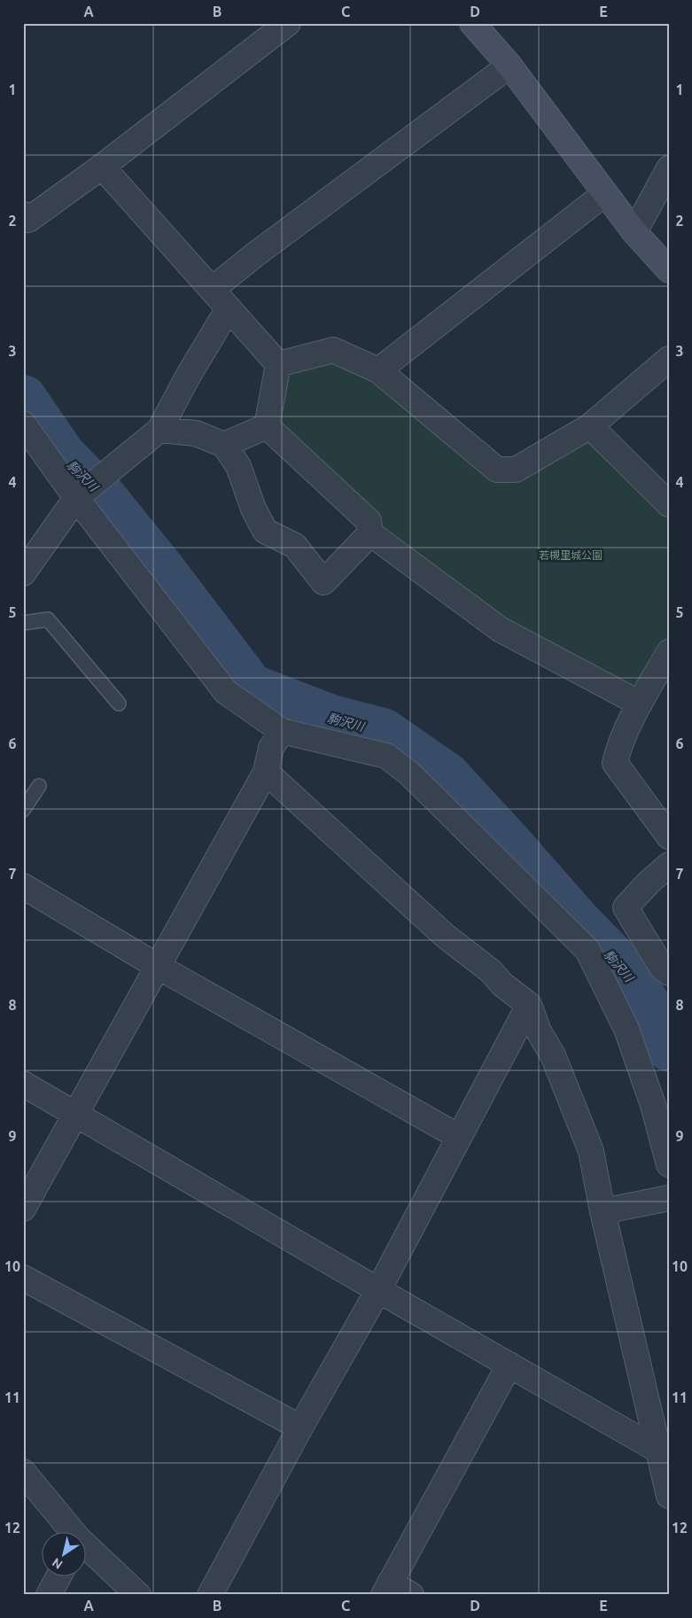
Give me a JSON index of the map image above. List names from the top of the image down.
{
  "water": ["駒沢川"],
  "parks": ["若槻里城公園"],
  "north": "bottom left",
  "grid": {
    "columns": [
      "A",
      "B",
      "C",
      "D",
      "E"
    ],
    "rows": [
      "1",
      "2",
      "3",
      "4",
      "5",
      "6",
      "7",
      "8",
      "9",
      "10",
      "11",
      "12"
    ]
  }
}
